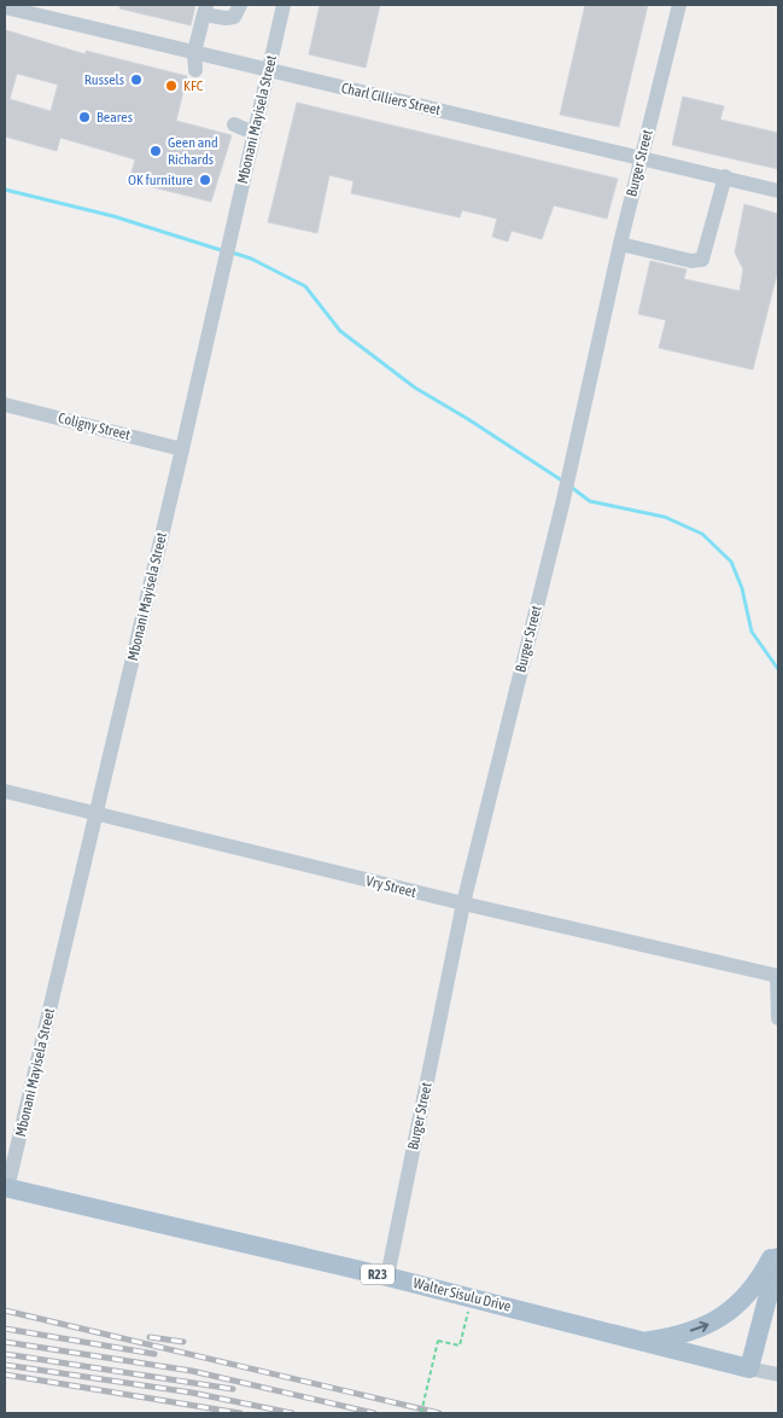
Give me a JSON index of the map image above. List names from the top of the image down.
{
  "streets": {
    "main road": ["R23", "Walter Sisulu Drive"],
    "street": [
      "Charl Cilliers Street",
      "Mbonani Mayisela Street",
      "Burger Street",
      "Coligny Street",
      "Vry Street"
    ]
  },
  "crossings": [
    ["Charl Cilliers Street", "Mbonani Mayisela Street"],
    ["Charl Cilliers Street", "Burger Street"],
    ["Mbonani Mayisela Street", "Coligny Street"],
    ["Mbonani Mayisela Street", "Vry Street"],
    ["Mbonani Mayisela Street", "Walter Sisulu Drive"],
    ["Burger Street", "Vry Street"],
    ["Burger Street", "Walter Sisulu Drive"]
  ],
  "places": [
    "Russels",
    "KFC",
    "Beares",
    "Geen and Richards",
    "OK furniture"
  ]
}
